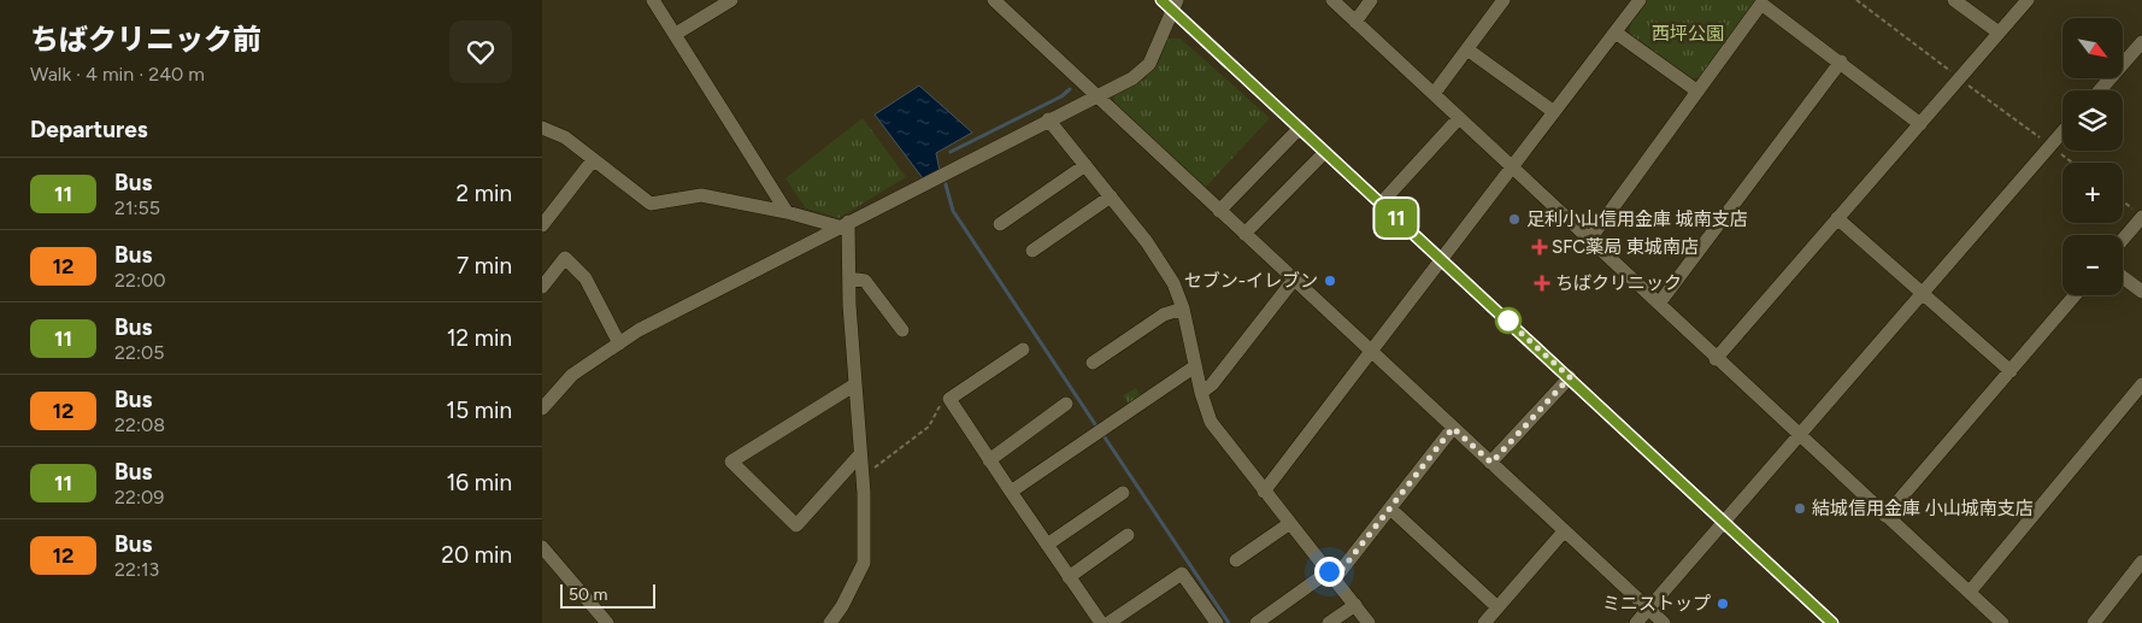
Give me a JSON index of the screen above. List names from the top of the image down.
{
  "parks": ["西坪公園"],
  "places": {
    "other": [
      "足利小山信用金庫 城南支店",
      "セブン-イレブン",
      "結城信用金庫 小山城南支店",
      "ミニストップ"
    ],
    "health": ["SFC薬局 東城南店", "ちばクリニック"]
  },
  "lines": ["bus line 11"],
  "scale_bar": "50 m",
  "north": "bottom right",
  "page": {
    "heading": [
      ["ちばクリニック前", "Walk · 4 min · 240 m"],
      "Departures"
    ],
    "on_map": "11",
    "map_buttons": ["+", "−"],
    "list": [
      {
        "mark": "11",
        "name": "Bus",
        "note": "21:55",
        "value": "2 min"
      },
      {
        "mark": "12",
        "name": "Bus",
        "note": "22:00",
        "value": "7 min"
      },
      {
        "mark": "11",
        "name": "Bus",
        "note": "22:05",
        "value": "12 min"
      },
      {
        "mark": "12",
        "name": "Bus",
        "note": "22:08",
        "value": "15 min"
      },
      {
        "mark": "11",
        "name": "Bus",
        "note": "22:09",
        "value": "16 min"
      },
      {
        "mark": "12",
        "name": "Bus",
        "note": "22:13",
        "value": "20 min"
      }
    ],
    "scale": "50 m"
  }
}
